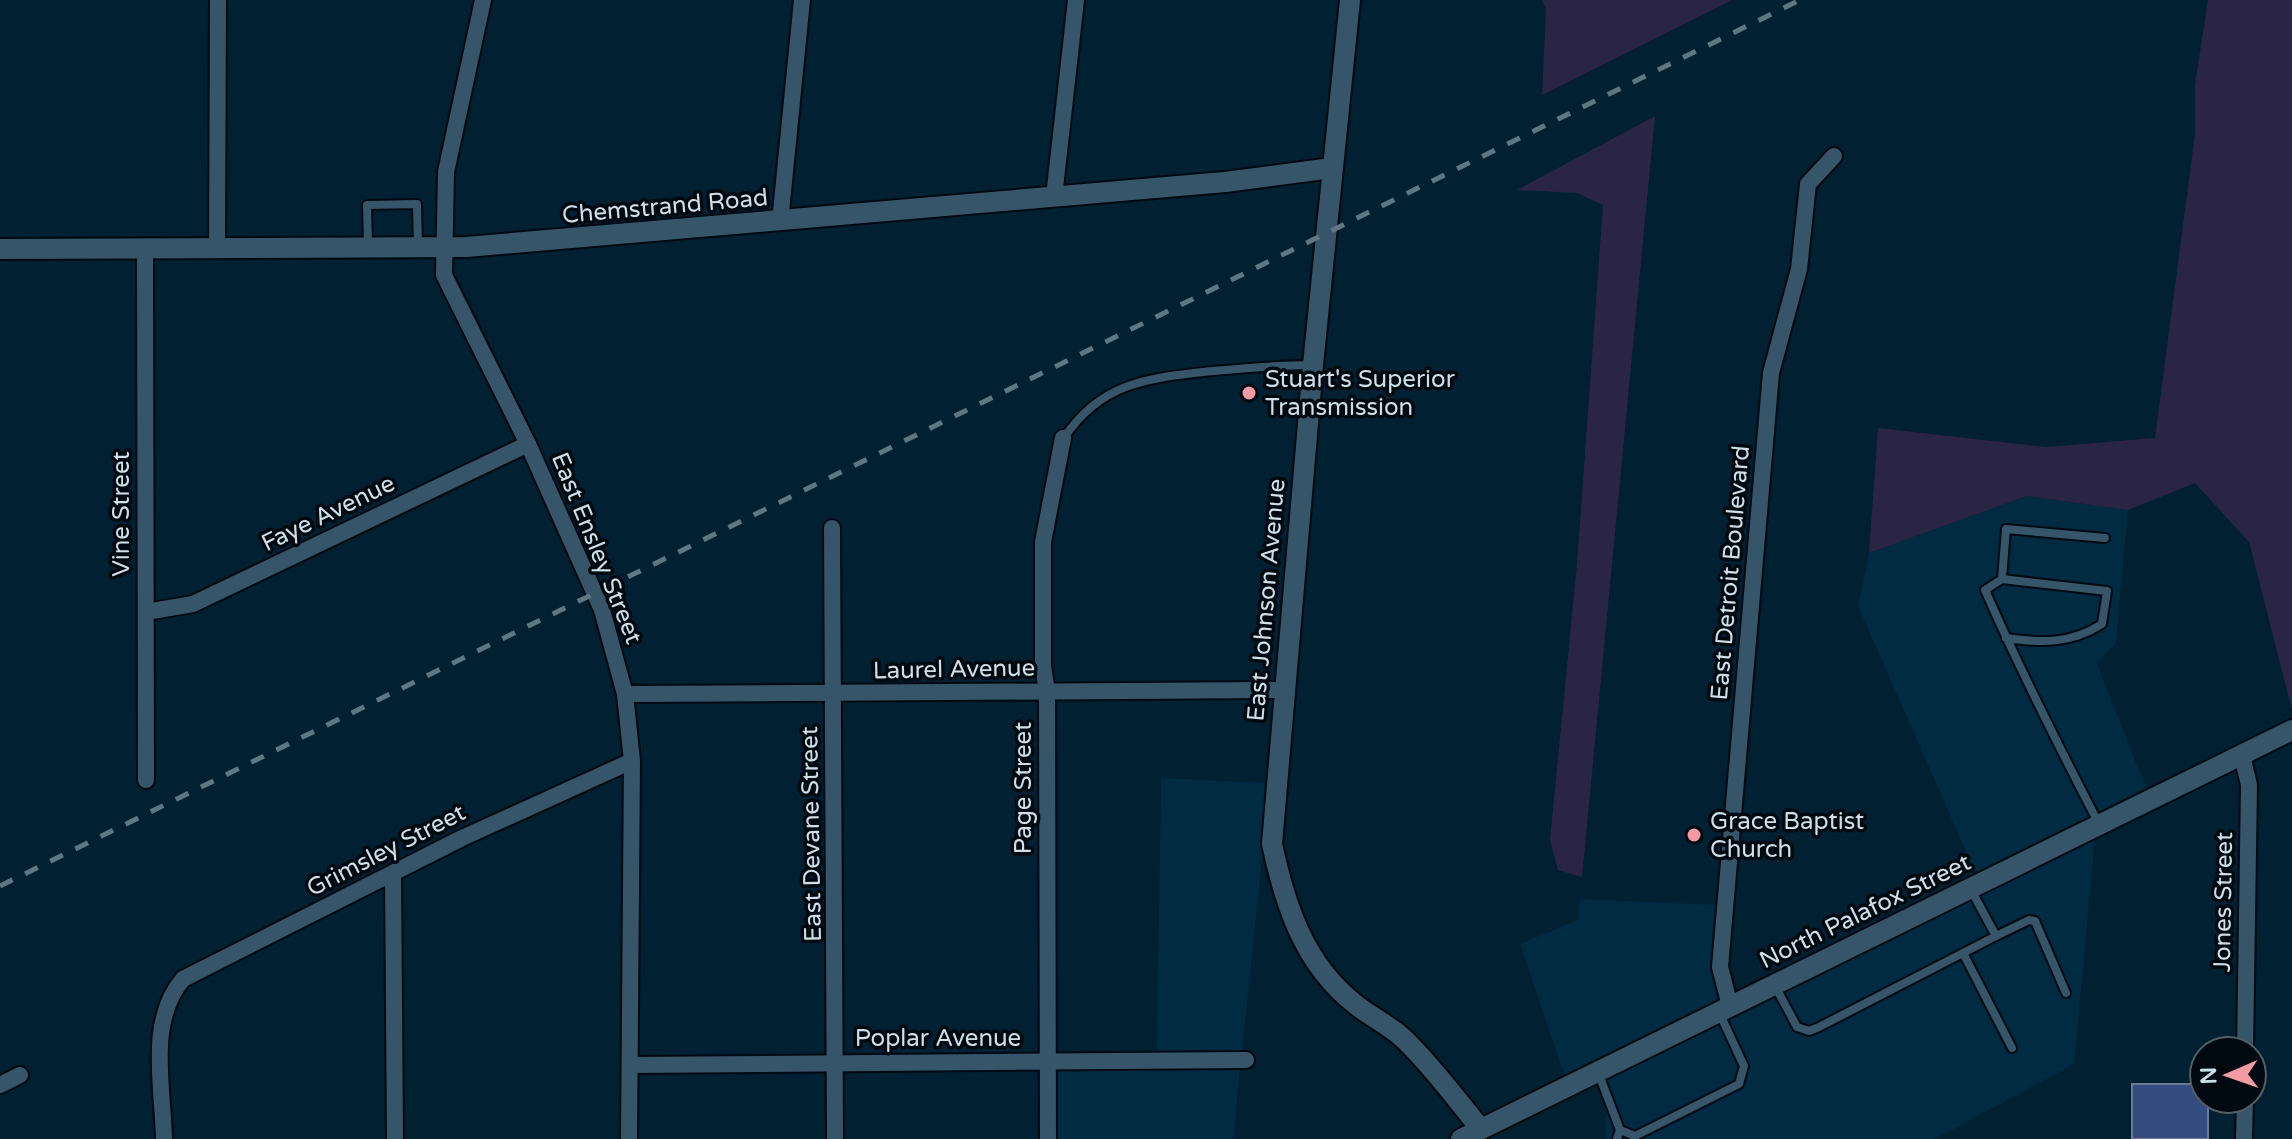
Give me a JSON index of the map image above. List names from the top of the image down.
{
  "streets": {
    "main road": ["Chemstrand Road", "East Johnson Avenue", "North Palafox Street"],
    "street": [
      "Faye Avenue",
      "Vine Street",
      "East Ensley Street",
      "East Detroit Boulevard",
      "Laurel Avenue",
      "Page Street",
      "East Devane Street",
      "Grimsley Street",
      "Jones Street",
      "Poplar Avenue"
    ]
  },
  "crossings": [
    ["Chemstrand Road", "Vine Street"],
    ["Chemstrand Road", "East Ensley Street"],
    ["Chemstrand Road", "East Johnson Avenue"],
    ["Faye Avenue", "Vine Street"],
    ["Faye Avenue", "East Ensley Street"],
    ["East Ensley Street", "Laurel Avenue"],
    ["East Ensley Street", "Grimsley Street"],
    ["East Ensley Street", "Poplar Avenue"],
    ["East Detroit Boulevard", "North Palafox Street"],
    ["East Johnson Avenue", "Laurel Avenue"],
    ["East Johnson Avenue", "North Palafox Street"],
    ["Laurel Avenue", "Page Street"],
    ["Laurel Avenue", "East Devane Street"],
    ["Page Street", "Poplar Avenue"],
    ["East Devane Street", "Poplar Avenue"],
    ["Jones Street", "North Palafox Street"]
  ],
  "places": ["Stuart's Superior Transmission", "Grace Baptist Church"],
  "north": "left"
}
